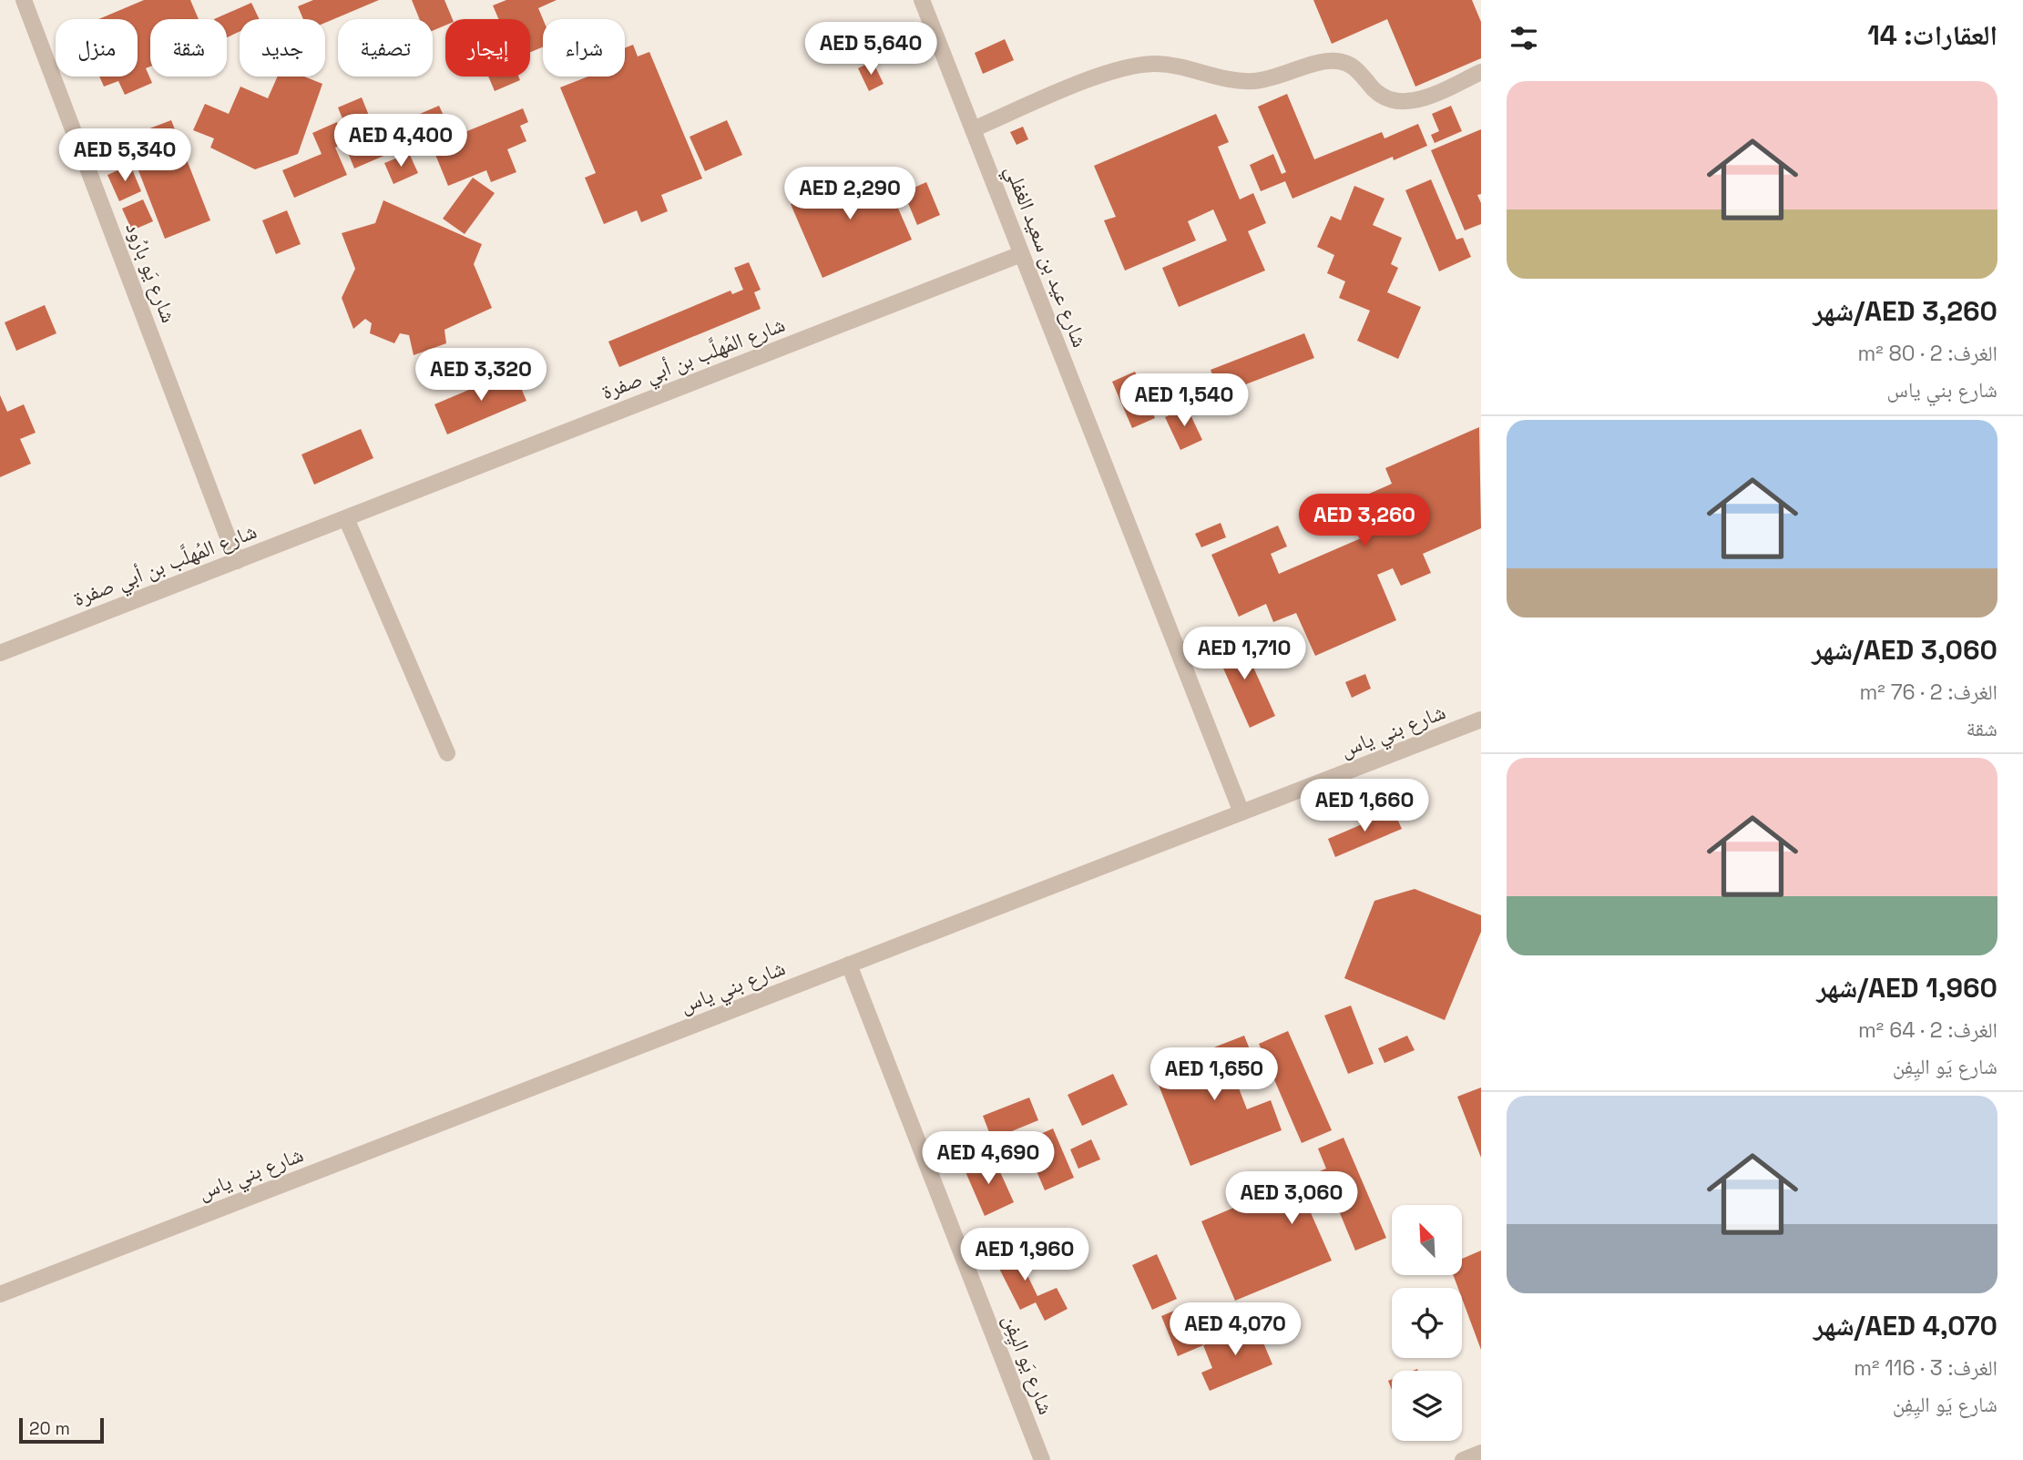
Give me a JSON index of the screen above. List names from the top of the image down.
{
  "streets": {
    "street": [
      "شارع عيد بن سعيد الغفلي",
      "شارع يَو بارُود",
      "شارع المُهلَّب بن أبي صفرة",
      "شارع بني ياس",
      "شارع يَو اليِفِن"
    ]
  },
  "crossings": [
    ["شارع عيد بن سعيد الغفلي", "شارع المُهلَّب بن أبي صفرة"],
    ["شارع عيد بن سعيد الغفلي", "شارع بني ياس"],
    ["شارع يَو بارُود", "شارع المُهلَّب بن أبي صفرة"],
    ["شارع بني ياس", "شارع يَو اليِفِن"]
  ],
  "scale_bar": "20 m",
  "north": "top left",
  "page": {
    "heading": "العقارات: 14",
    "chip": [
      "شراء",
      "إيجار",
      "تصفية",
      "جديد",
      "شقة",
      "منزل"
    ],
    "price": [
      "AED 5,640",
      "AED 4,400",
      "AED 5,340",
      "AED 2,290",
      "AED 3,320",
      "AED 1,540",
      "AED 3,260",
      "AED 1,710",
      "AED 1,660",
      "AED 1,650",
      "AED 4,690",
      "AED 3,060",
      "AED 1,960",
      "AED 4,070"
    ],
    "list": [
      {
        "name": "AED 3,260/شهر",
        "note": "الغرف: 2 · 80 m² · شارع بني ياس"
      },
      {
        "name": "AED 3,060/شهر",
        "note": "الغرف: 2 · 76 m² · شقة"
      },
      {
        "name": "AED 1,960/شهر",
        "note": "الغرف: 2 · 64 m² · شارع يَو اليِفِن"
      },
      {
        "name": "AED 4,070/شهر",
        "note": "الغرف: 3 · 116 m² · شارع يَو اليِفِن"
      }
    ],
    "scale": "20 m"
  }
}
